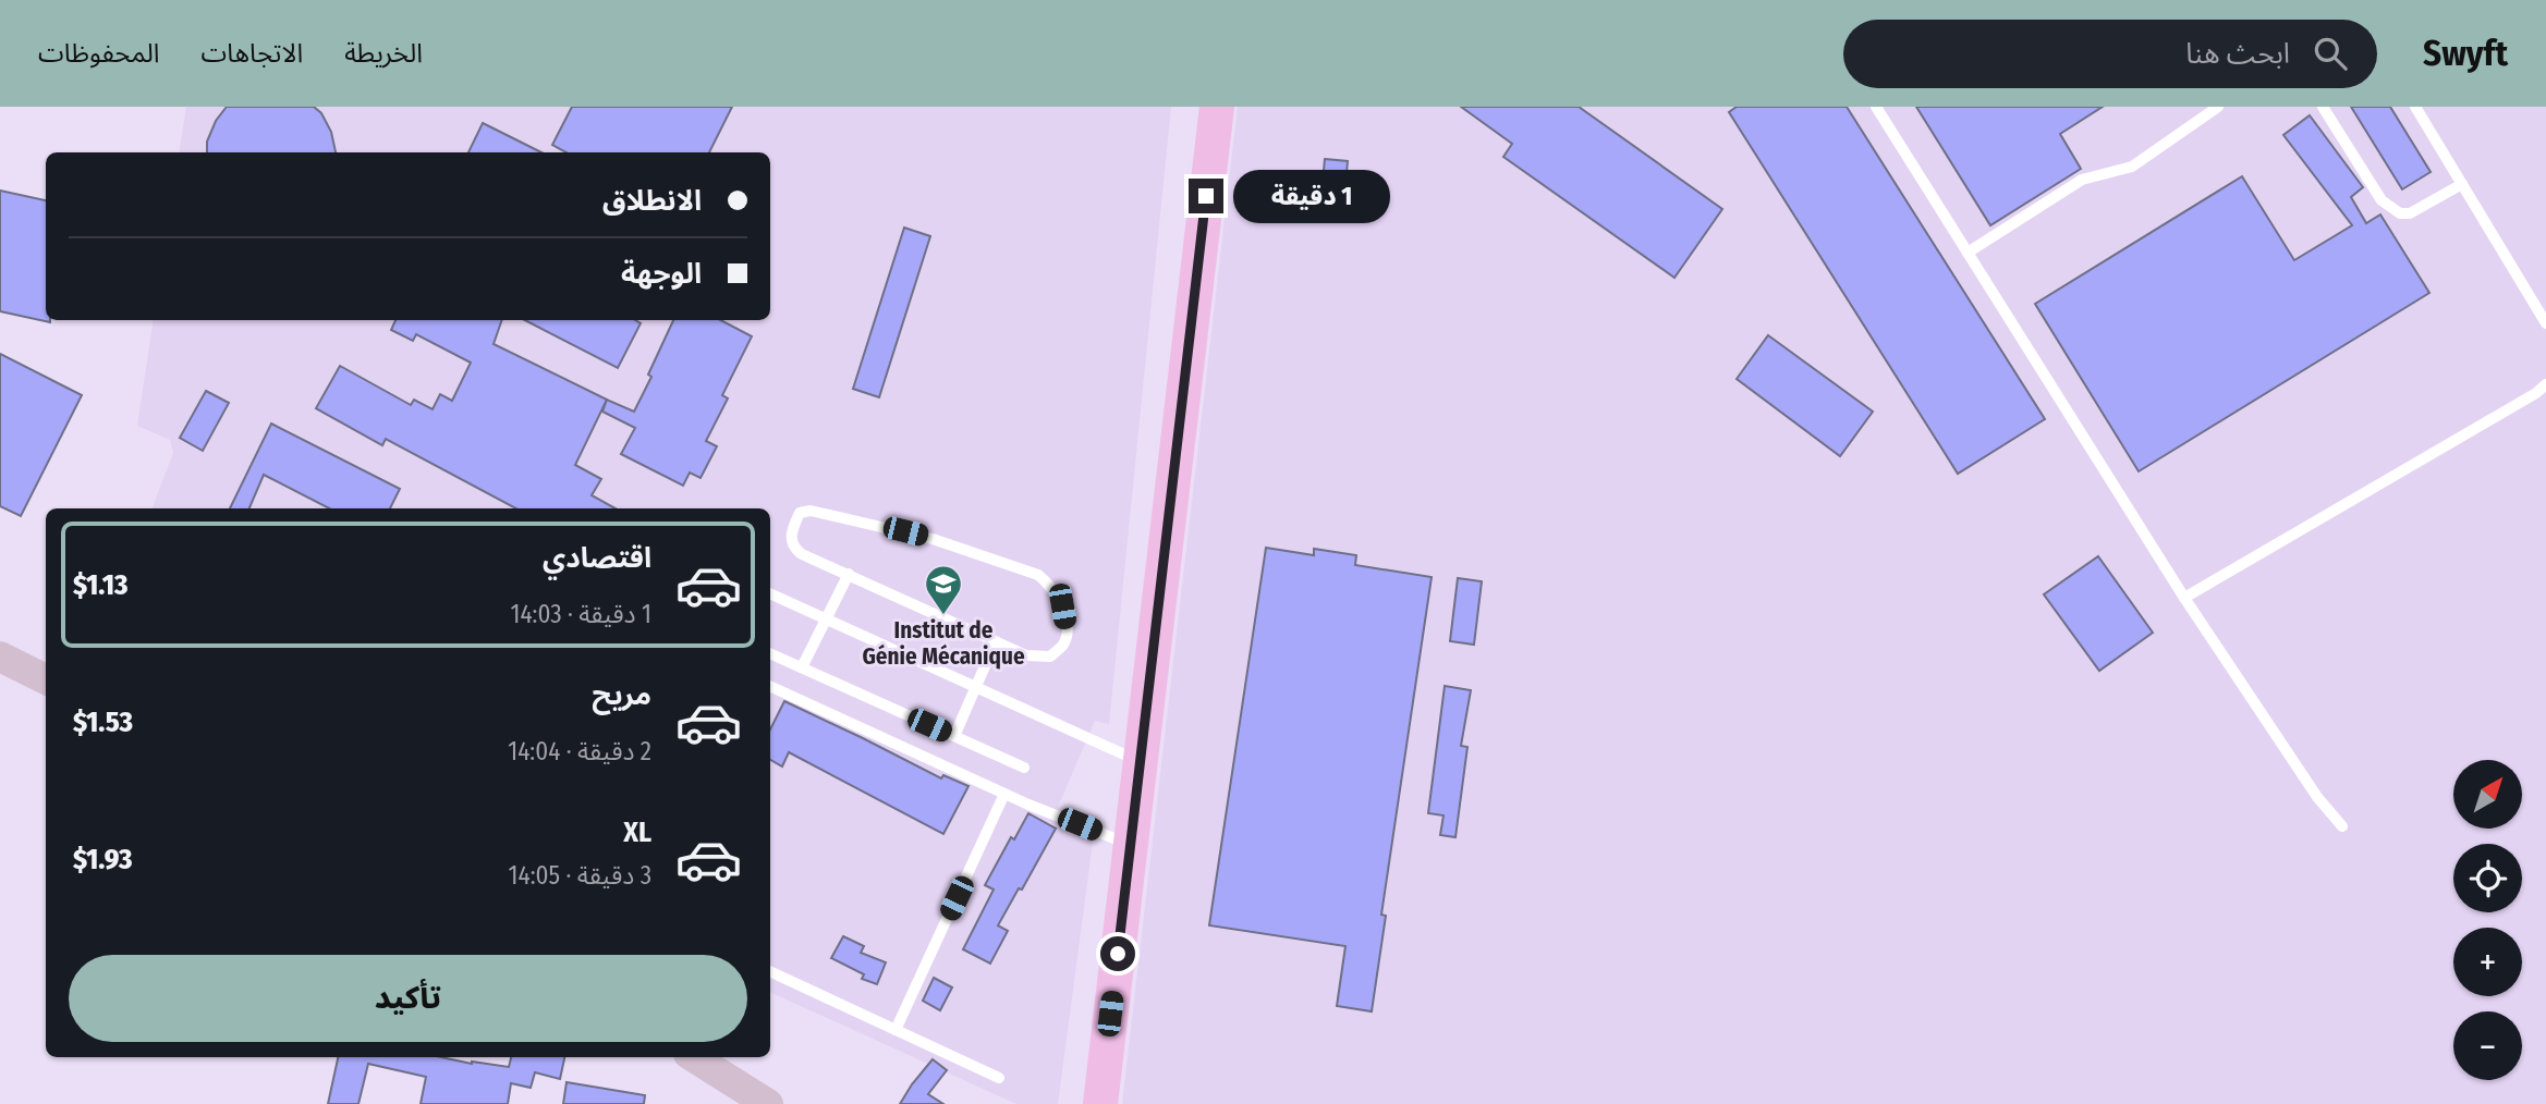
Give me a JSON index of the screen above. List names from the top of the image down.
{
  "places": {
    "school or university": ["Institut de Génie Mécanique"]
  },
  "north": "top right",
  "page": {
    "header": "Swyft",
    "search": "ابحث هنا",
    "nav": ["الخريطة", "الاتجاهات", "المحفوظات"],
    "banner": ["الانطلاق", "الوجهة"],
    "bubble": "1 دقيقة",
    "list": [
      {
        "name": "اقتصادي",
        "note": "1 دقيقة · 14:03",
        "value": "$1.13"
      },
      {
        "name": "مريح",
        "note": "2 دقيقة · 14:04",
        "value": "$1.53"
      },
      {
        "name": "XL",
        "note": "3 دقيقة · 14:05",
        "value": "$1.93"
      }
    ],
    "map_buttons": ["+", "−"],
    "buttons": "تأكيد"
  }
}
